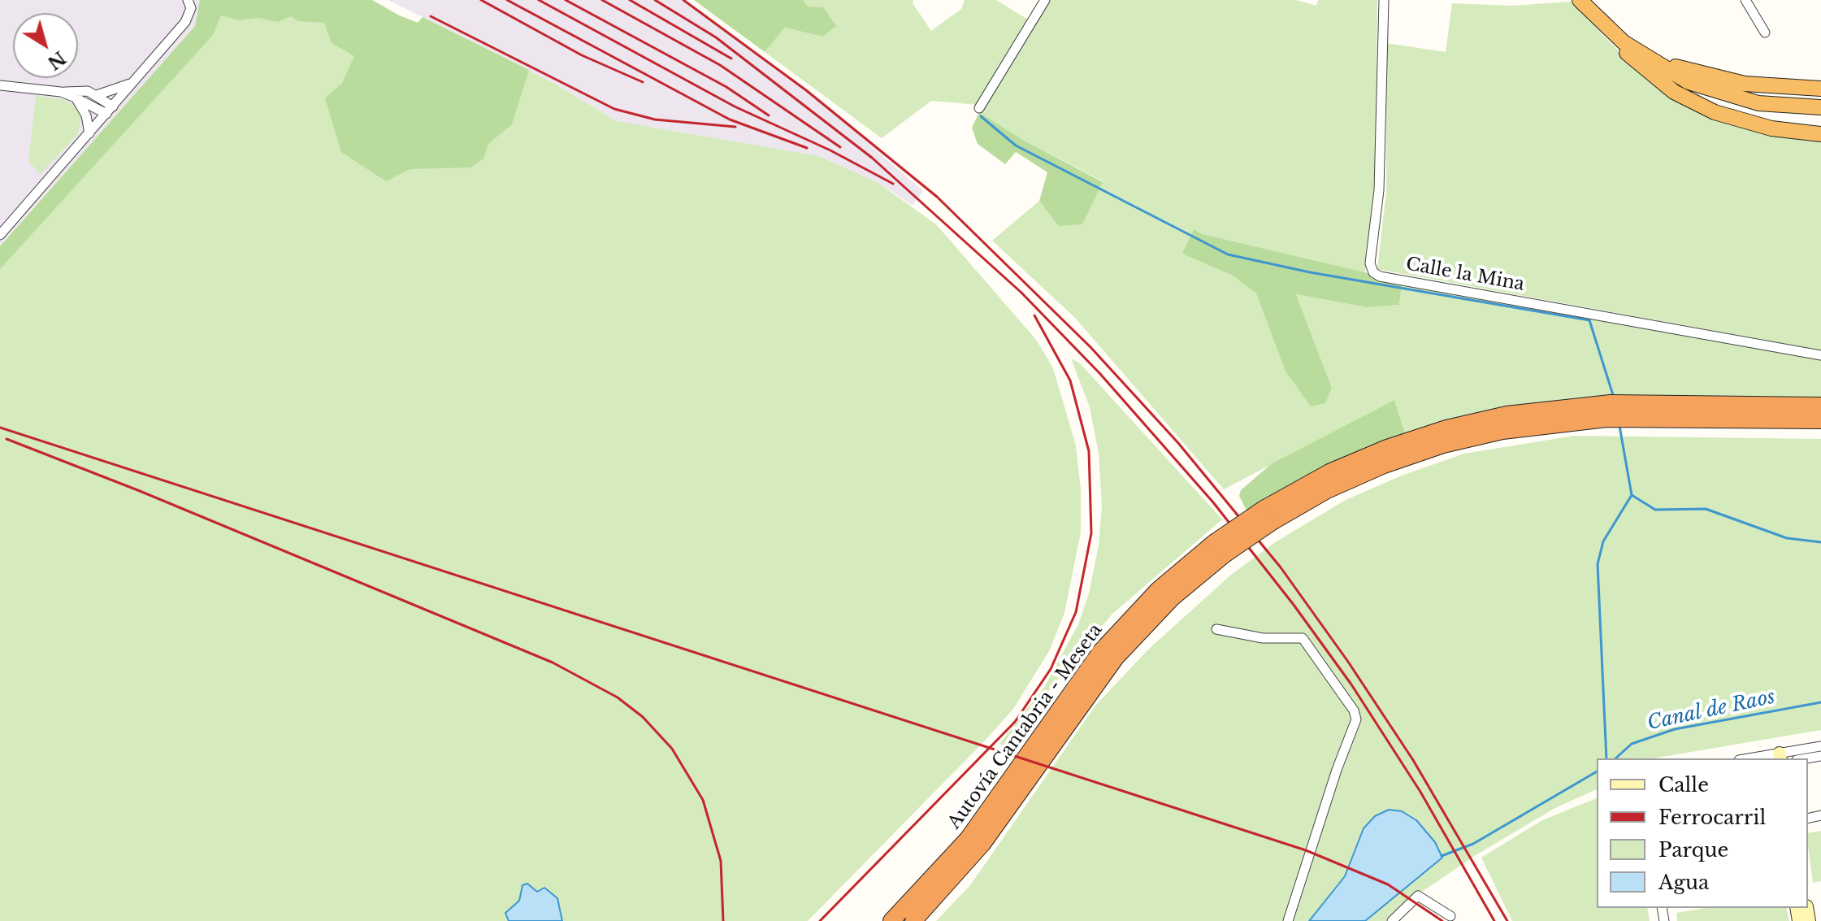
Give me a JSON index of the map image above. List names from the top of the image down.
{
  "streets": {
    "highway": ["Autovía Cantabria - Meseta"],
    "street": ["Calle la Mina"]
  },
  "water": ["Canal de Raos"],
  "legend": [
    "Calle",
    "Ferrocarril",
    "Parque",
    "Agua"
  ],
  "north": "bottom right"
}
